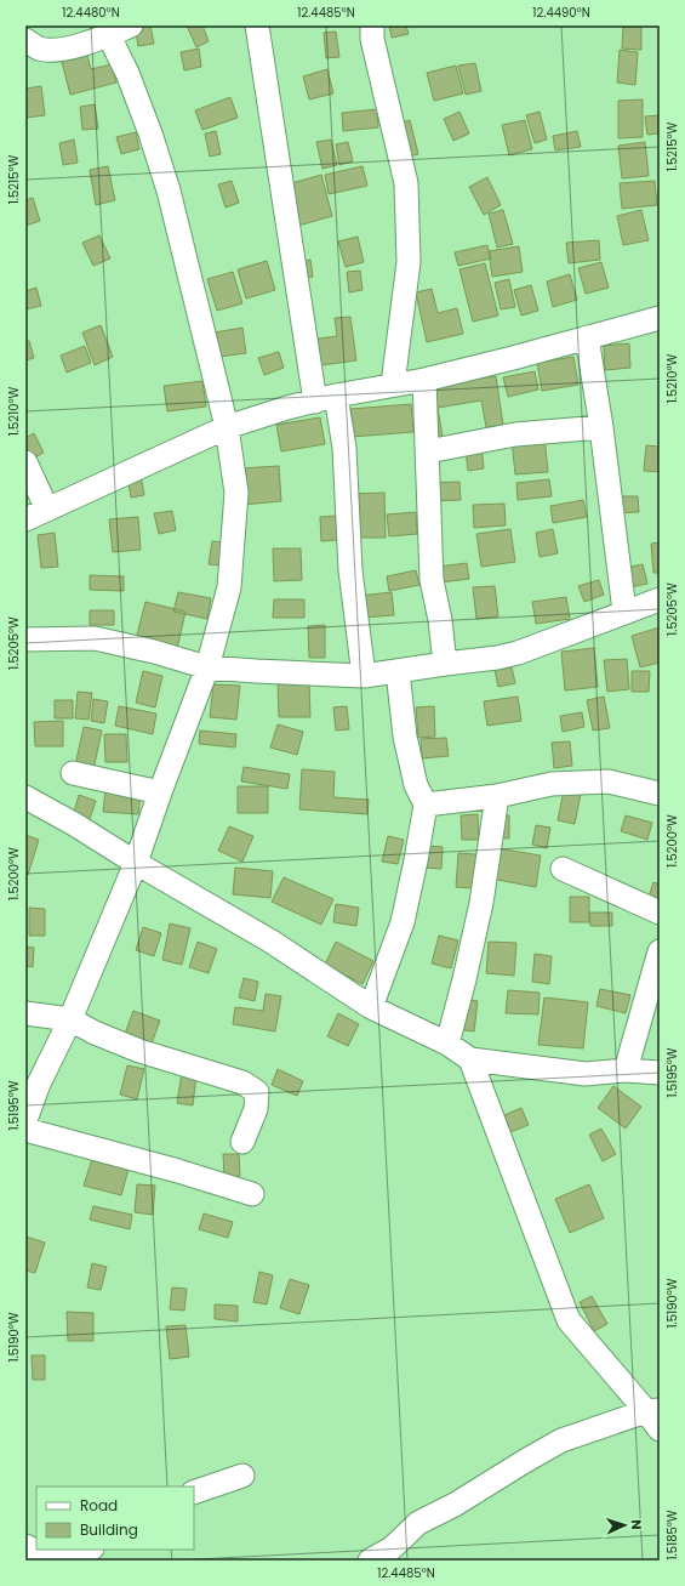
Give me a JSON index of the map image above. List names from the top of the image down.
{
  "legend": ["Road", "Building"],
  "north": "right",
  "coordinates": [
    "12.4480°N",
    "12.4485°N",
    "12.4490°N",
    "1.5215°W",
    "1.5210°W",
    "1.5205°W",
    "1.5200°W",
    "1.5195°W",
    "1.5190°W",
    "1.5185°W"
  ]
}
